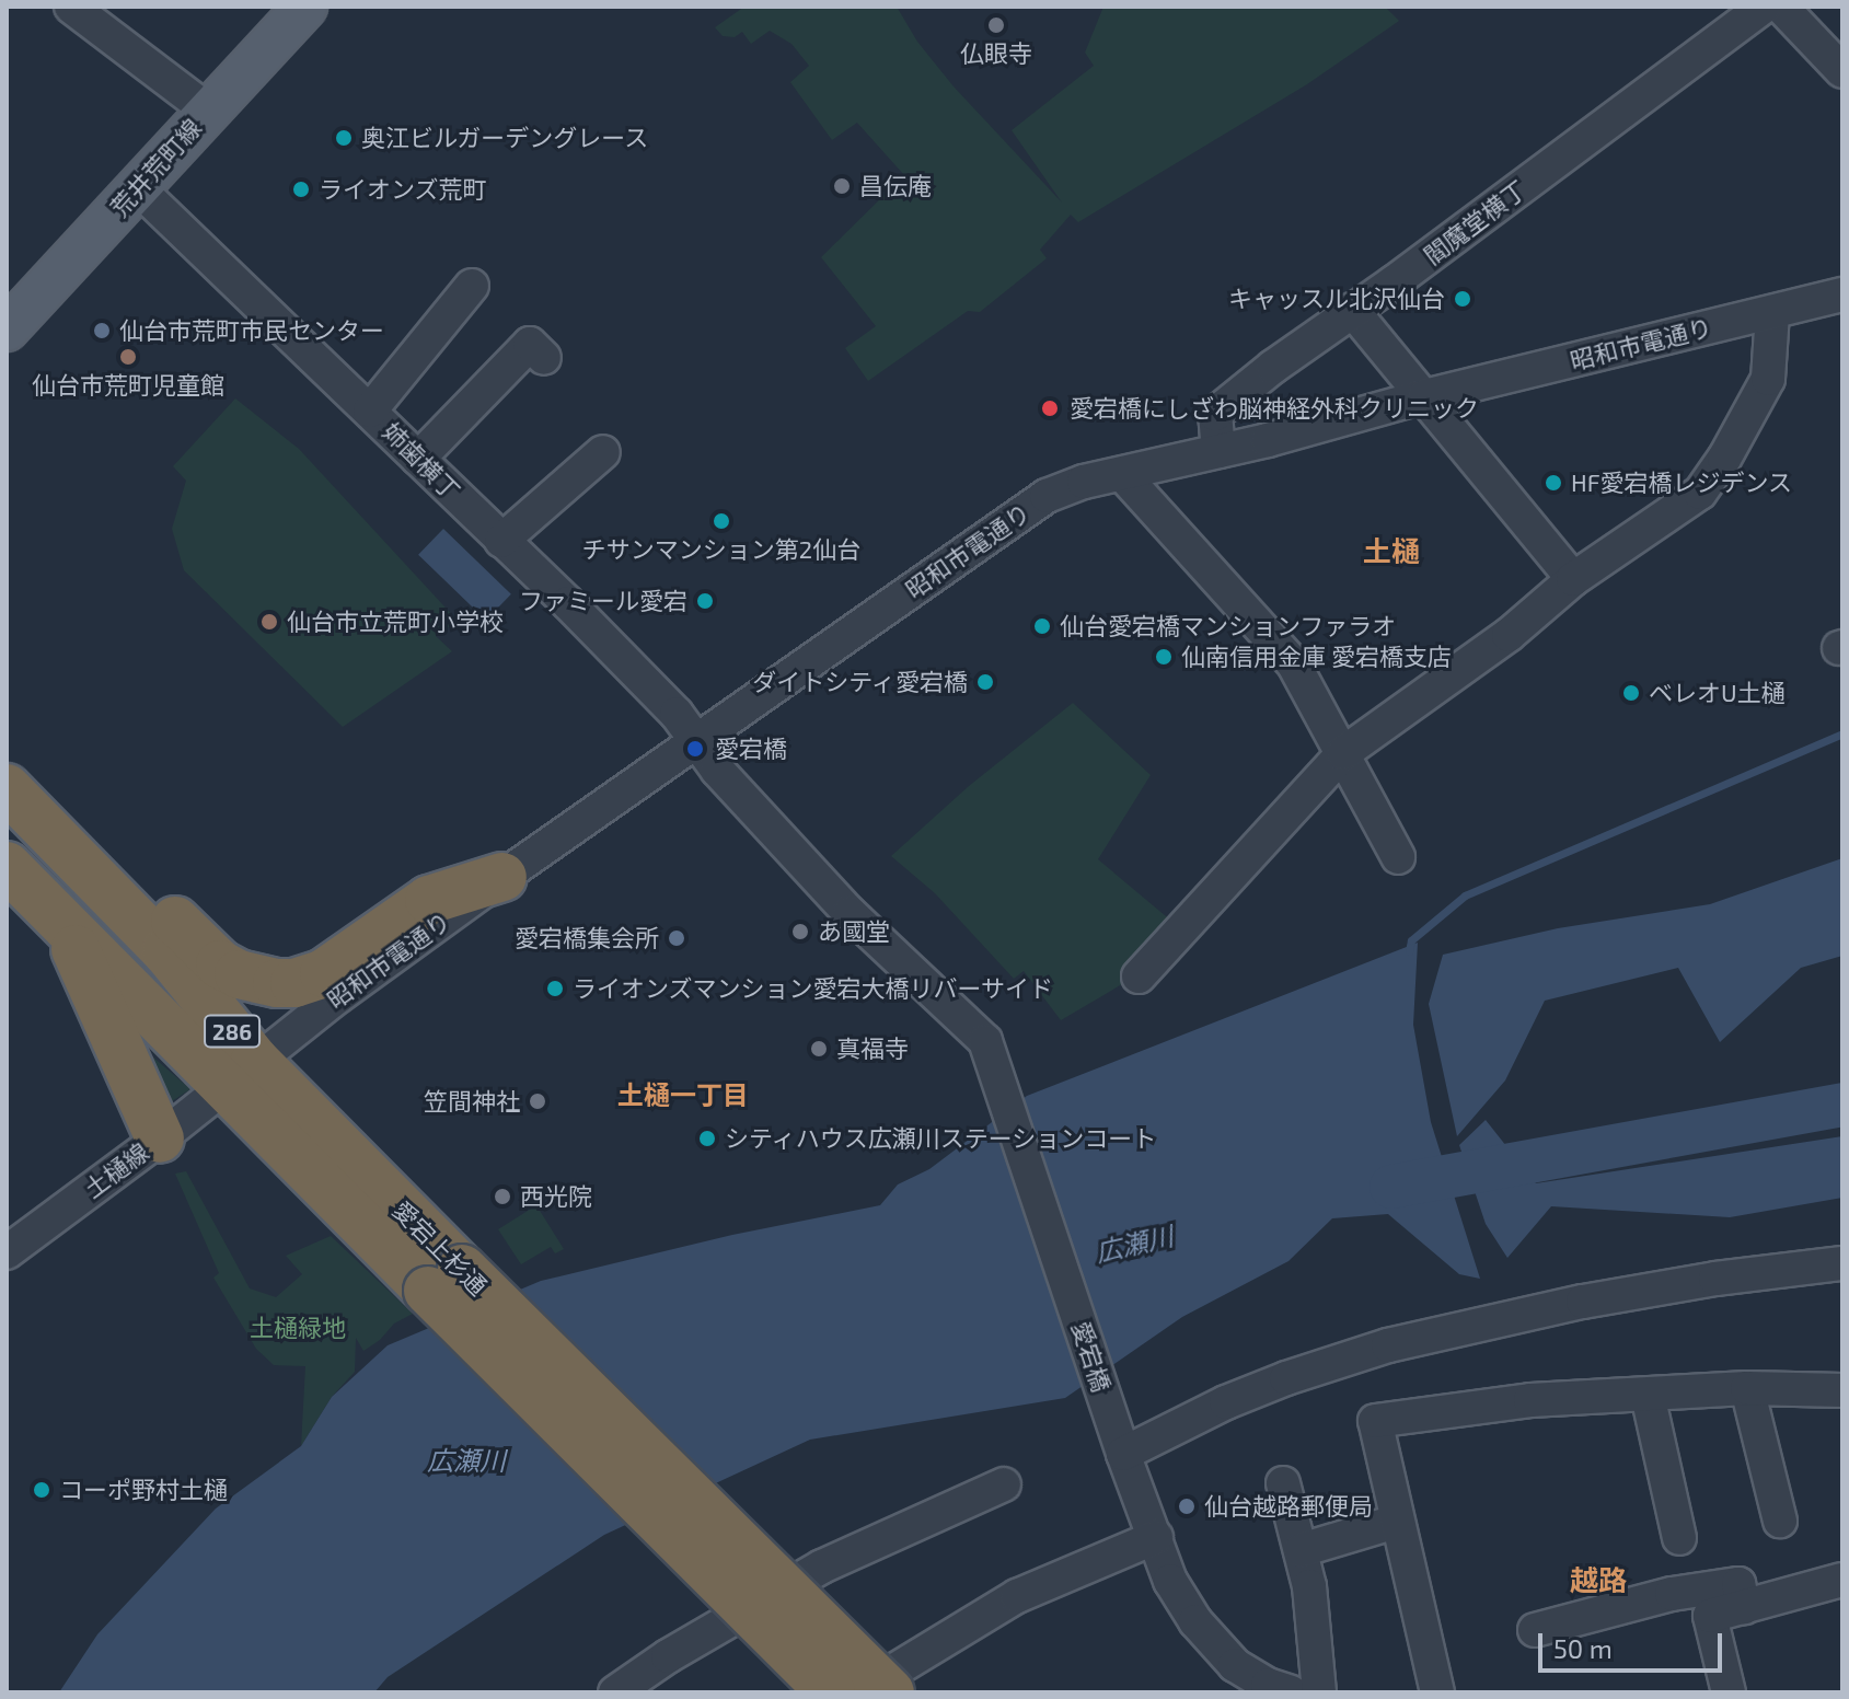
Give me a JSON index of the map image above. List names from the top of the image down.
{
  "streets": {
    "highway": ["286", "愛宕上杉通"],
    "main road": ["荒井荒町線"],
    "street": [
      "閻魔堂横丁",
      "昭和市電通り",
      "姉歯横丁",
      "土樋線",
      "愛宕橋"
    ]
  },
  "crossings": [
    ["荒井荒町線", "姉歯横丁"],
    ["閻魔堂横丁", "昭和市電通り"],
    ["昭和市電通り", "姉歯横丁"],
    ["昭和市電通り", "土樋線"],
    ["昭和市電通り", "愛宕上杉通"],
    ["昭和市電通り", "愛宕橋"],
    ["姉歯横丁", "愛宕橋"],
    ["土樋線", "愛宕上杉通"]
  ],
  "districts": ["土樋", "土樋一丁目", "越路"],
  "water": ["広瀬川"],
  "parks": ["土樋緑地"],
  "places": [
    "仏眼寺",
    "奥江ビルガーデングレース",
    "昌伝庵",
    "ライオンズ荒町",
    "キャッスル北沢仙台",
    "仙台市荒町市民センター",
    "仙台市荒町児童館",
    "愛宕橋にしざわ脳神経外科クリニック",
    "HF愛宕橋レジデンス",
    "チサンマンション第2仙台",
    "ファミール愛宕",
    "仙台市立荒町小学校",
    "仙台愛宕橋マンションファラオ",
    "仙南信用金庫 愛宕橋支店",
    "ダイトシティ愛宕橋",
    "ベレオU土樋",
    "愛宕橋",
    "あ國堂",
    "愛宕橋集会所",
    "ライオンズマンション愛宕大橋リバーサイド",
    "真福寺",
    "笠間神社",
    "シティハウス広瀬川ステーションコート",
    "西光院",
    "コーポ野村土樋",
    "仙台越路郵便局"
  ],
  "scale_bar": "50 m"
}
